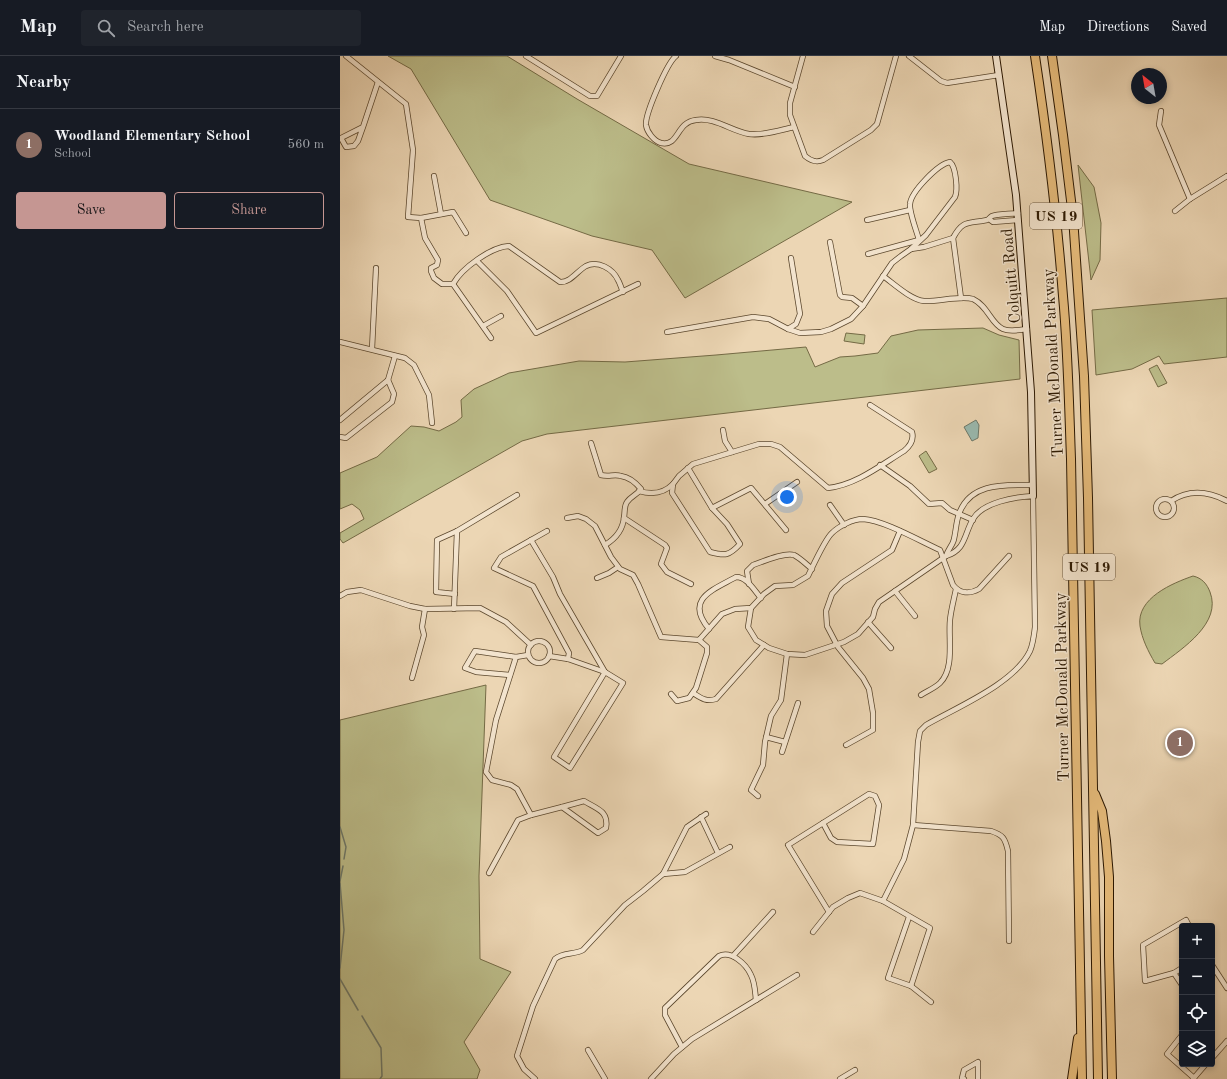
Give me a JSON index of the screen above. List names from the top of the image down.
{
  "streets": {
    "highway": ["US 19", "Turner McDonald Parkway"],
    "street": ["Colquitt Road"]
  },
  "north": "top left",
  "page": {
    "header": "Map",
    "search": "Search here",
    "nav": ["Map", "Directions", "Saved"],
    "heading": "Nearby",
    "list": [
      {
        "mark": "1",
        "name": "Woodland Elementary School",
        "note": "School",
        "value": "560 m"
      }
    ],
    "buttons": ["Save", "Share"],
    "pins": "1",
    "map_buttons": ["+", "−"]
  }
}
